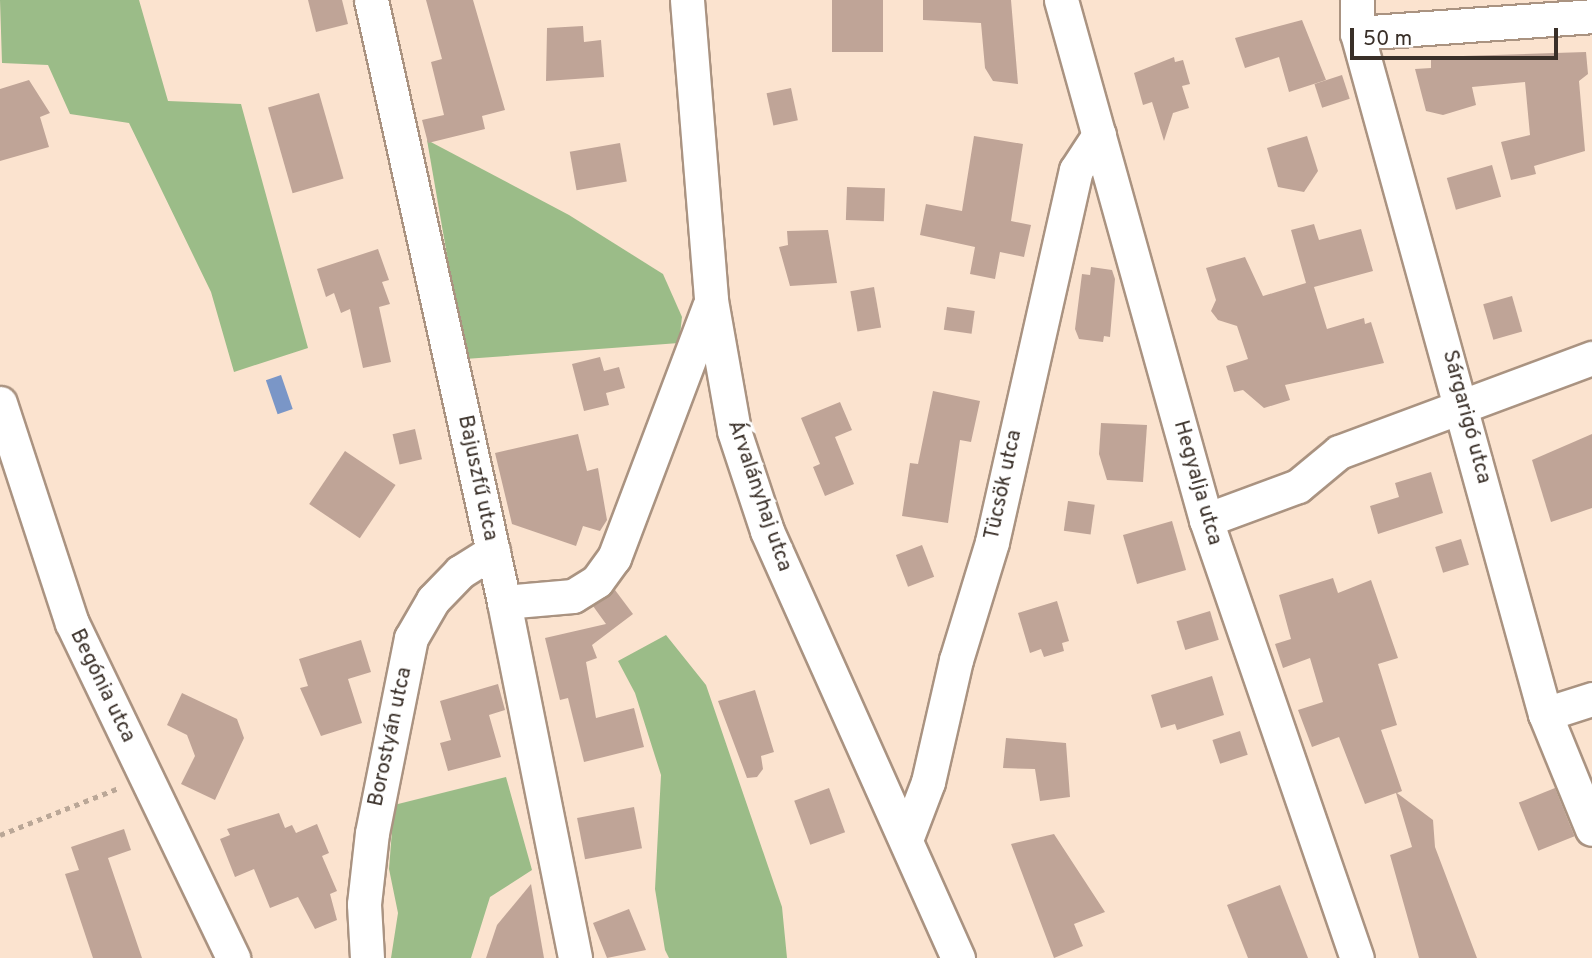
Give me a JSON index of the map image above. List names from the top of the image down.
{
  "streets": {
    "street": [
      "Sárgarigó utca",
      "Bajuszfű utca",
      "Hegyalja utca",
      "Tücsök utca",
      "Árvalányhaj utca",
      "Begónia utca",
      "Borostyán utca"
    ]
  },
  "crossings": [
    ["Bajuszfű utca", "Borostyán utca"],
    ["Hegyalja utca", "Tücsök utca"],
    ["Tücsök utca", "Árvalányhaj utca"]
  ],
  "scale_bar": "50 m"
}
